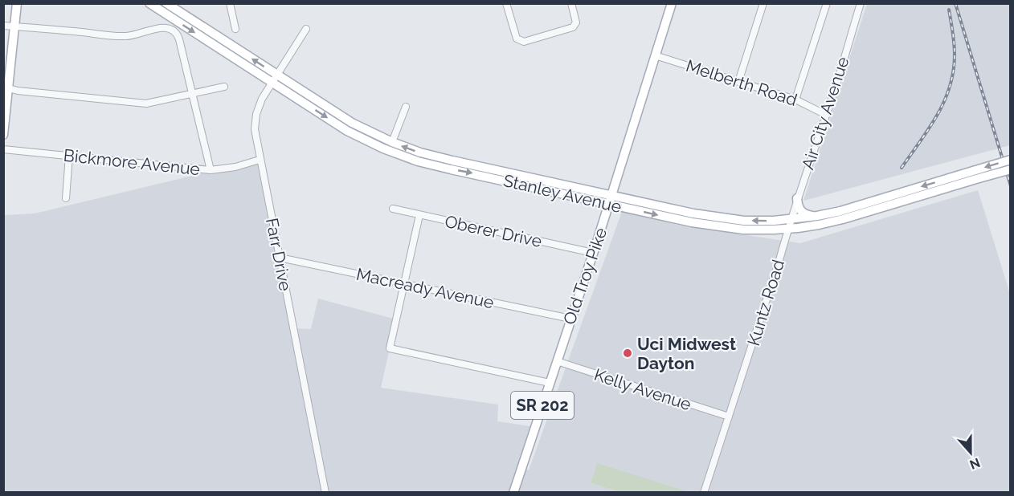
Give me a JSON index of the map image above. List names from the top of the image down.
{
  "streets": {
    "main road": ["Stanley Avenue", "Old Troy Pike", "SR 202"],
    "street": [
      "Melberth Road",
      "Air City Avenue",
      "Bickmore Avenue",
      "Oberer Drive",
      "Farr Drive",
      "Macready Avenue",
      "Kuntz Road",
      "Kelly Avenue"
    ]
  },
  "crossings": [
    ["Melberth Road", "Air City Avenue"],
    ["Melberth Road", "Old Troy Pike"],
    ["Air City Avenue", "Stanley Avenue"],
    ["Air City Avenue", "Kuntz Road"],
    ["Bickmore Avenue", "Farr Drive"],
    ["Stanley Avenue", "Farr Drive"],
    ["Stanley Avenue", "Old Troy Pike"],
    ["Stanley Avenue", "Kuntz Road"],
    ["Oberer Drive", "Old Troy Pike"],
    ["Farr Drive", "Macready Avenue"],
    ["Old Troy Pike", "Macready Avenue"],
    ["Old Troy Pike", "Kelly Avenue"],
    ["Kuntz Road", "Kelly Avenue"]
  ],
  "places": ["Uci Midwest Dayton"],
  "north": "bottom"
}
